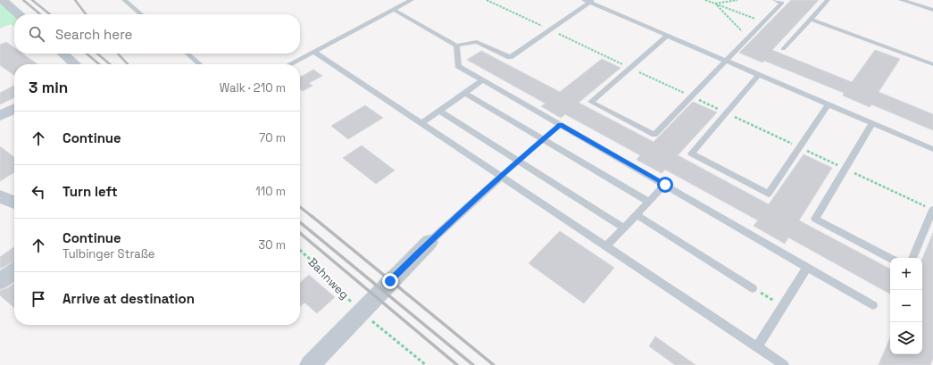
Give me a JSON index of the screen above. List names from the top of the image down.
{
  "streets": {
    "path": ["Bahnweg"]
  },
  "page": {
    "search": "Search here",
    "heading": ["3 min", "Walk · 210 m"],
    "list": [
      ["Continue", "70 m"],
      ["Turn left", "110 m"],
      ["Continue", "Tulbinger Straße", "30 m"],
      "Arrive at destination"
    ],
    "map_buttons": ["+", "−"]
  }
}
